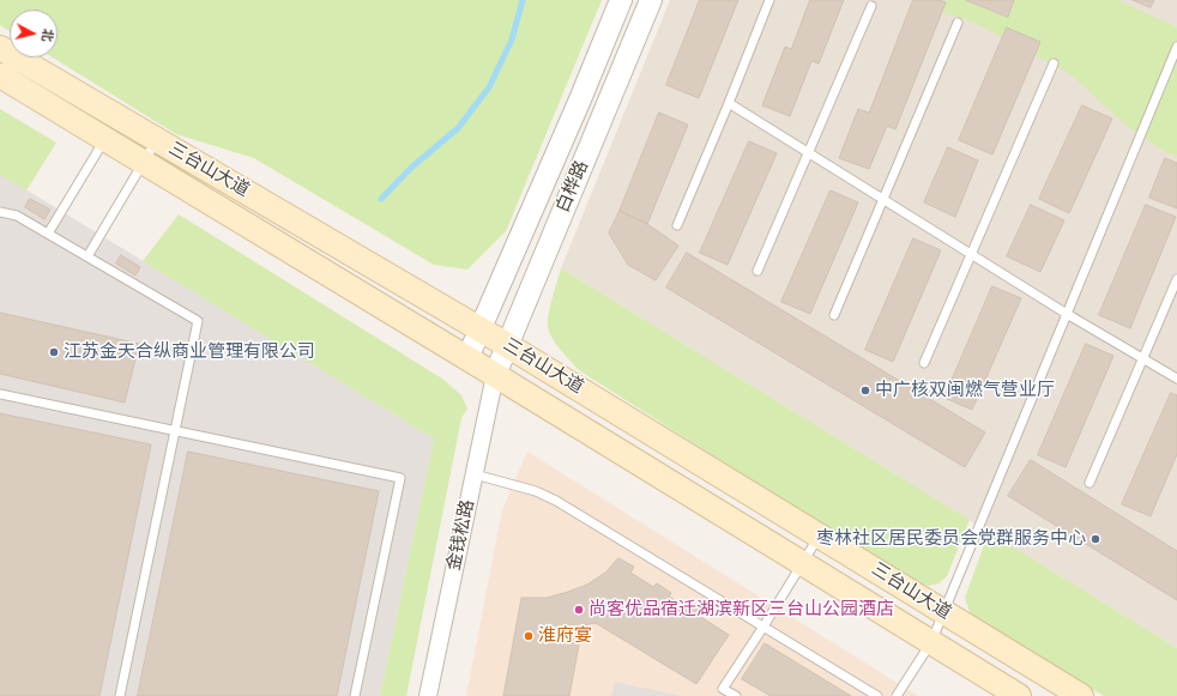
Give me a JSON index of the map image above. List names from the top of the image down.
{
  "streets": {
    "main road": ["三台山大道"],
    "street": ["白桦路", "金钱松路"]
  },
  "crossings": [
    ["三台山大道", "白桦路"],
    ["三台山大道", "金钱松路"],
    ["白桦路", "金钱松路"]
  ],
  "places": [
    "江苏金天合纵商业管理有限公司",
    "中广核双闽燃气营业厅",
    "枣林社区居民委员会党群服务中心",
    "尚客优品宿迁湖滨新区三台山公园酒店",
    "淮府宴"
  ],
  "north": "right"
}
